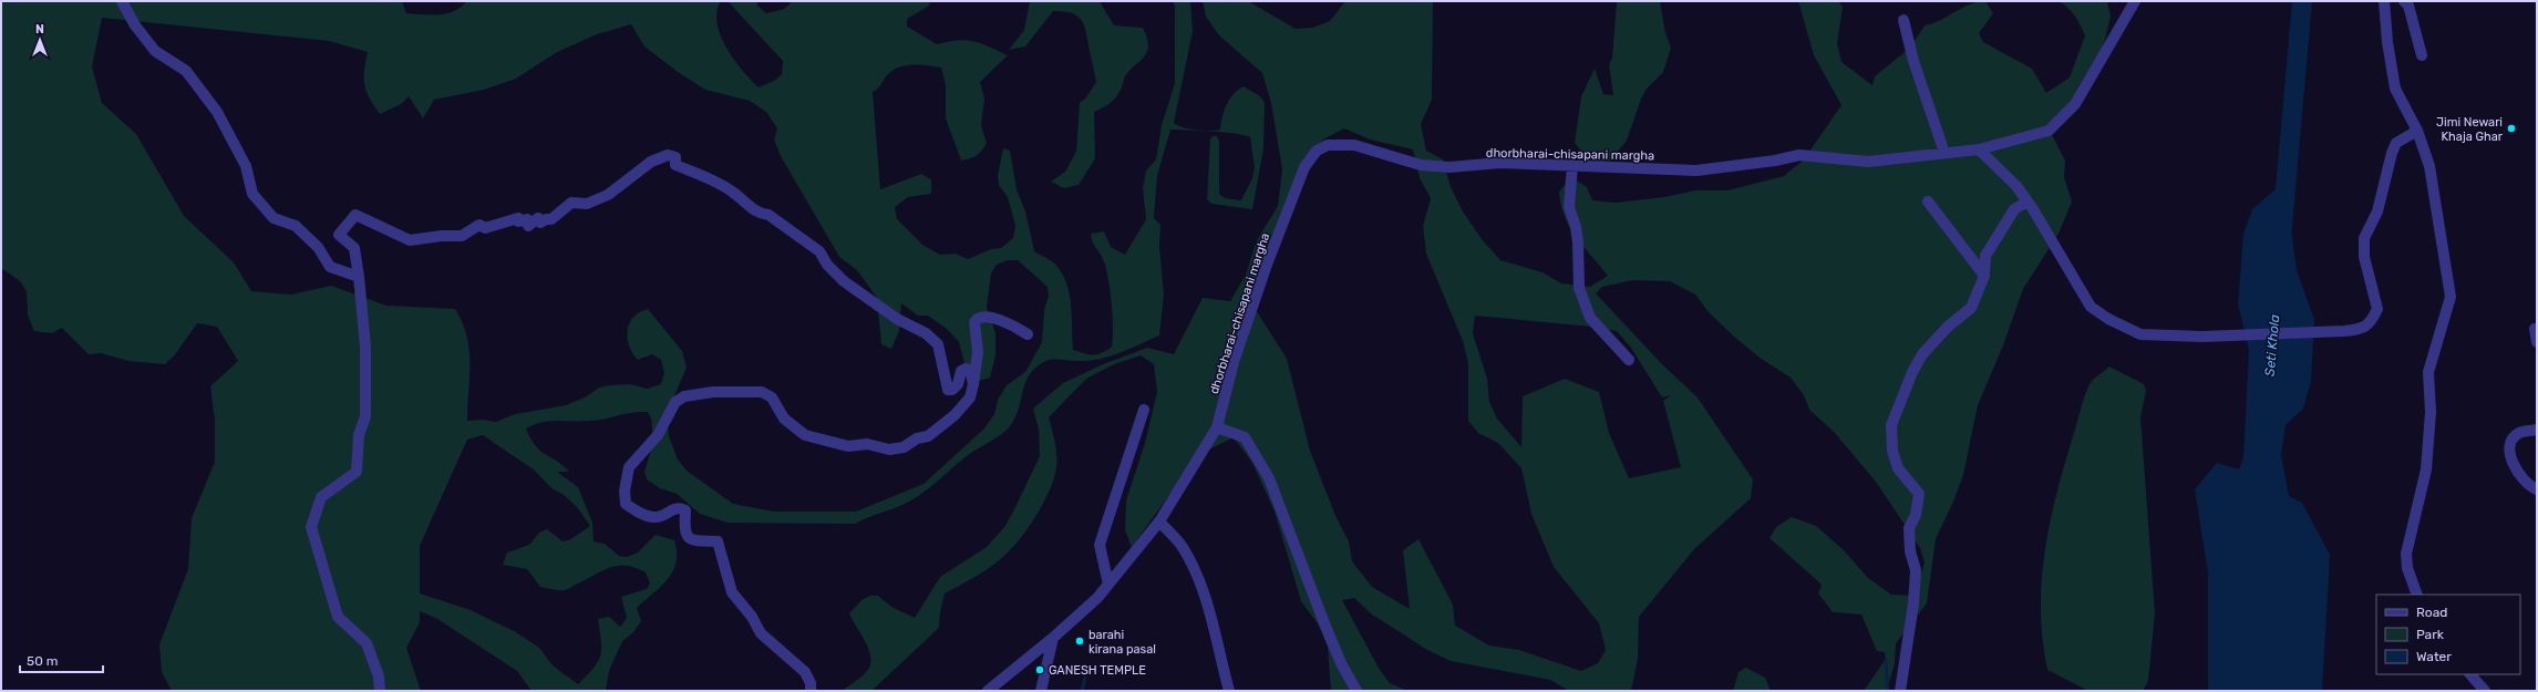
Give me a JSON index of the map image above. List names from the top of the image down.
{
  "streets": {
    "street": ["dhorbharai-chisapani margha"]
  },
  "water": ["Seti Khola"],
  "places": ["Jimi Newari Khaja Ghar", "barahi kirana pasal", "GANESH TEMPLE"],
  "legend": ["Road", "Park", "Water"],
  "scale_bar": "50 m",
  "north": "top"
}
